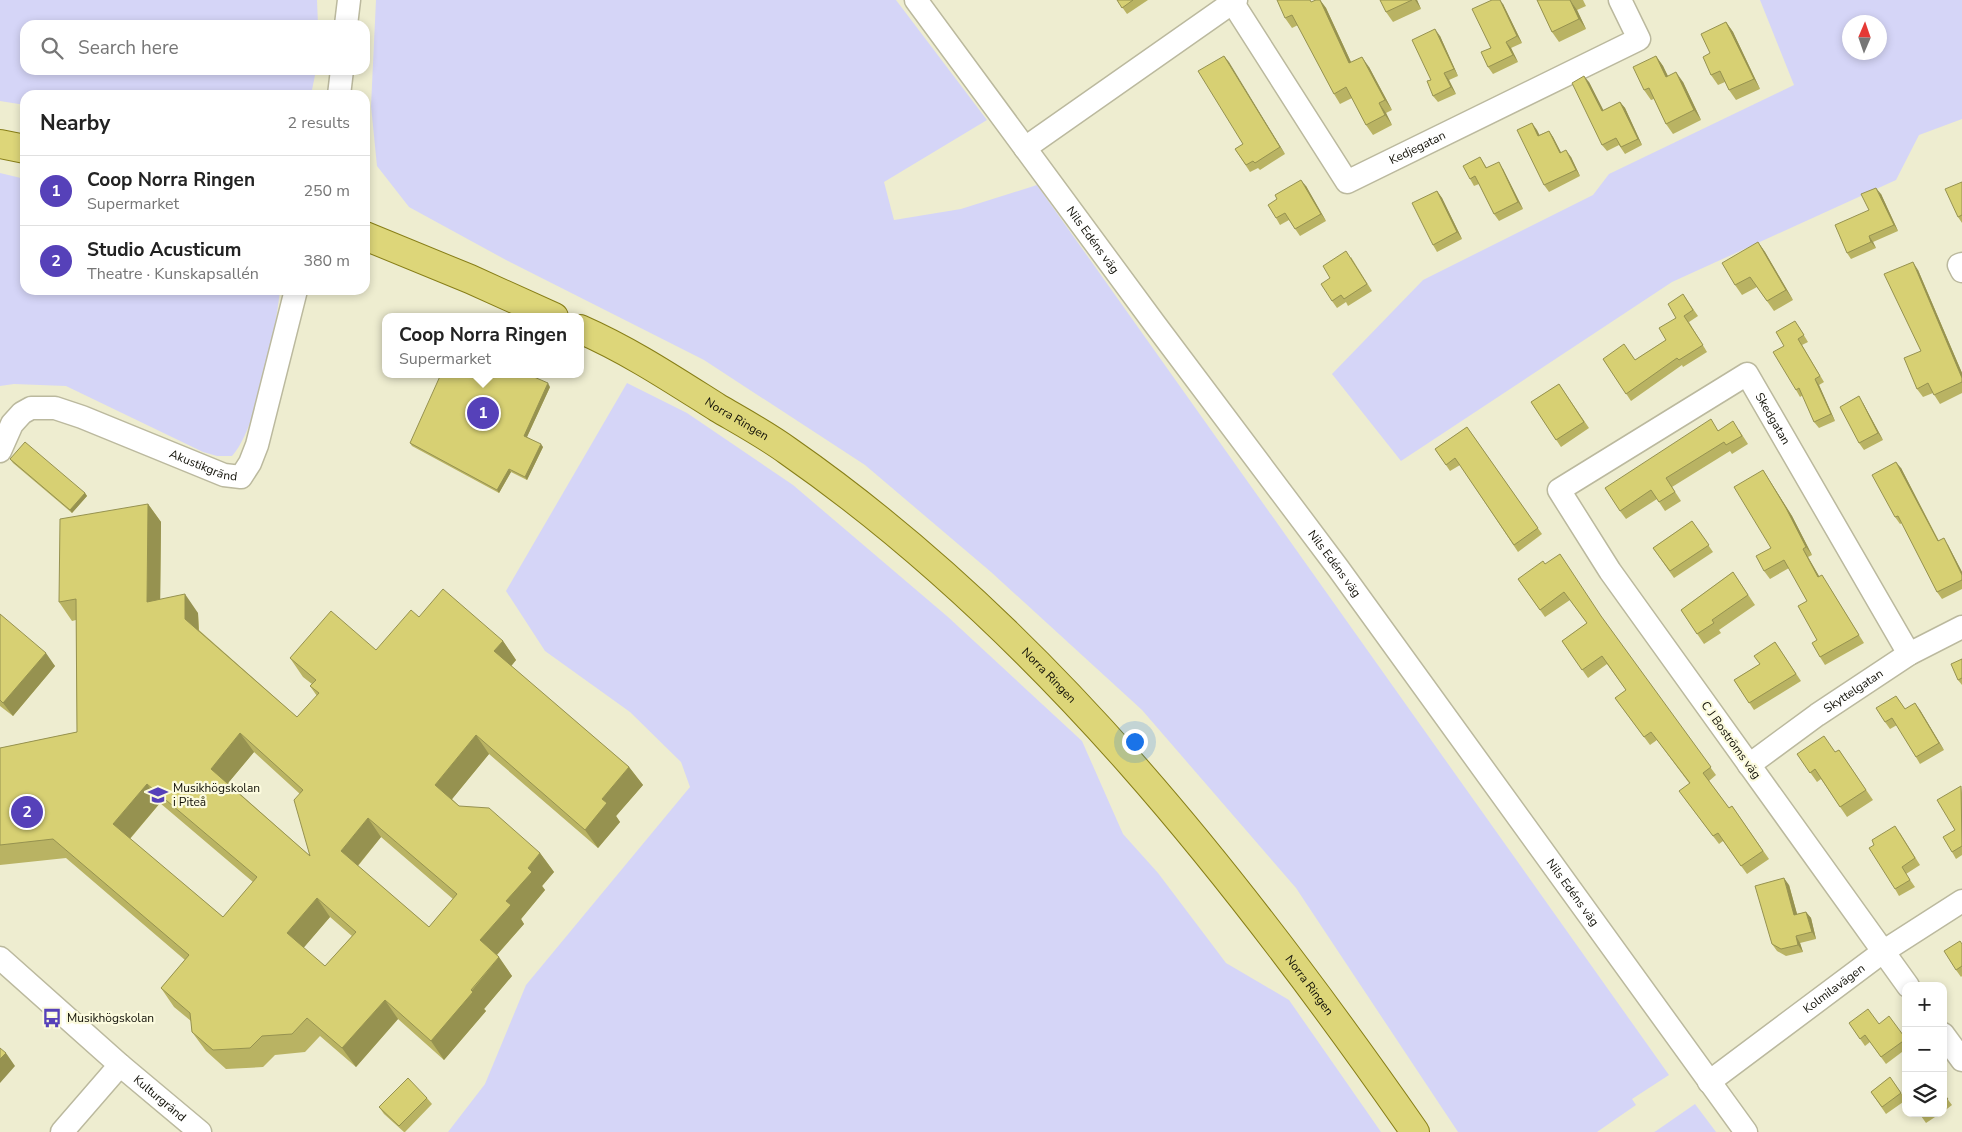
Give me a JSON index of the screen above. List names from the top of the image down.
{
  "streets": {
    "main road": ["Norra Ringen"],
    "street": [
      "Kedjegatan",
      "Nils Edéns väg",
      "Skedgatan",
      "Akustikgränd",
      "Skyttelgatan",
      "C J Boströms väg",
      "Kolmilavägen",
      "Kulturgränd"
    ]
  },
  "crossings": [
    ["Kedjegatan", "Nils Edéns väg"],
    ["Nils Edéns väg", "Kolmilavägen"],
    ["Skedgatan", "Skyttelgatan"],
    ["Skedgatan", "C J Boströms väg"],
    ["Skyttelgatan", "C J Boströms väg"],
    ["C J Boströms väg", "Kolmilavägen"]
  ],
  "places": {
    "school or university": ["Musikhögskolan i Piteå"],
    "bus stop": ["Musikhögskolan"]
  },
  "north": "top",
  "page": {
    "search": "Search here",
    "heading": ["Nearby", "2 results"],
    "list": [
      {
        "mark": "1",
        "name": "Coop Norra Ringen",
        "note": "Supermarket",
        "value": "250 m"
      },
      {
        "mark": "2",
        "name": "Studio Acusticum",
        "note": "Theatre · Kunskapsallén",
        "value": "380 m"
      }
    ],
    "popup": ["Coop Norra Ringen", "Supermarket"],
    "pins": ["1", "2"],
    "map_buttons": ["+", "−"]
  }
}
